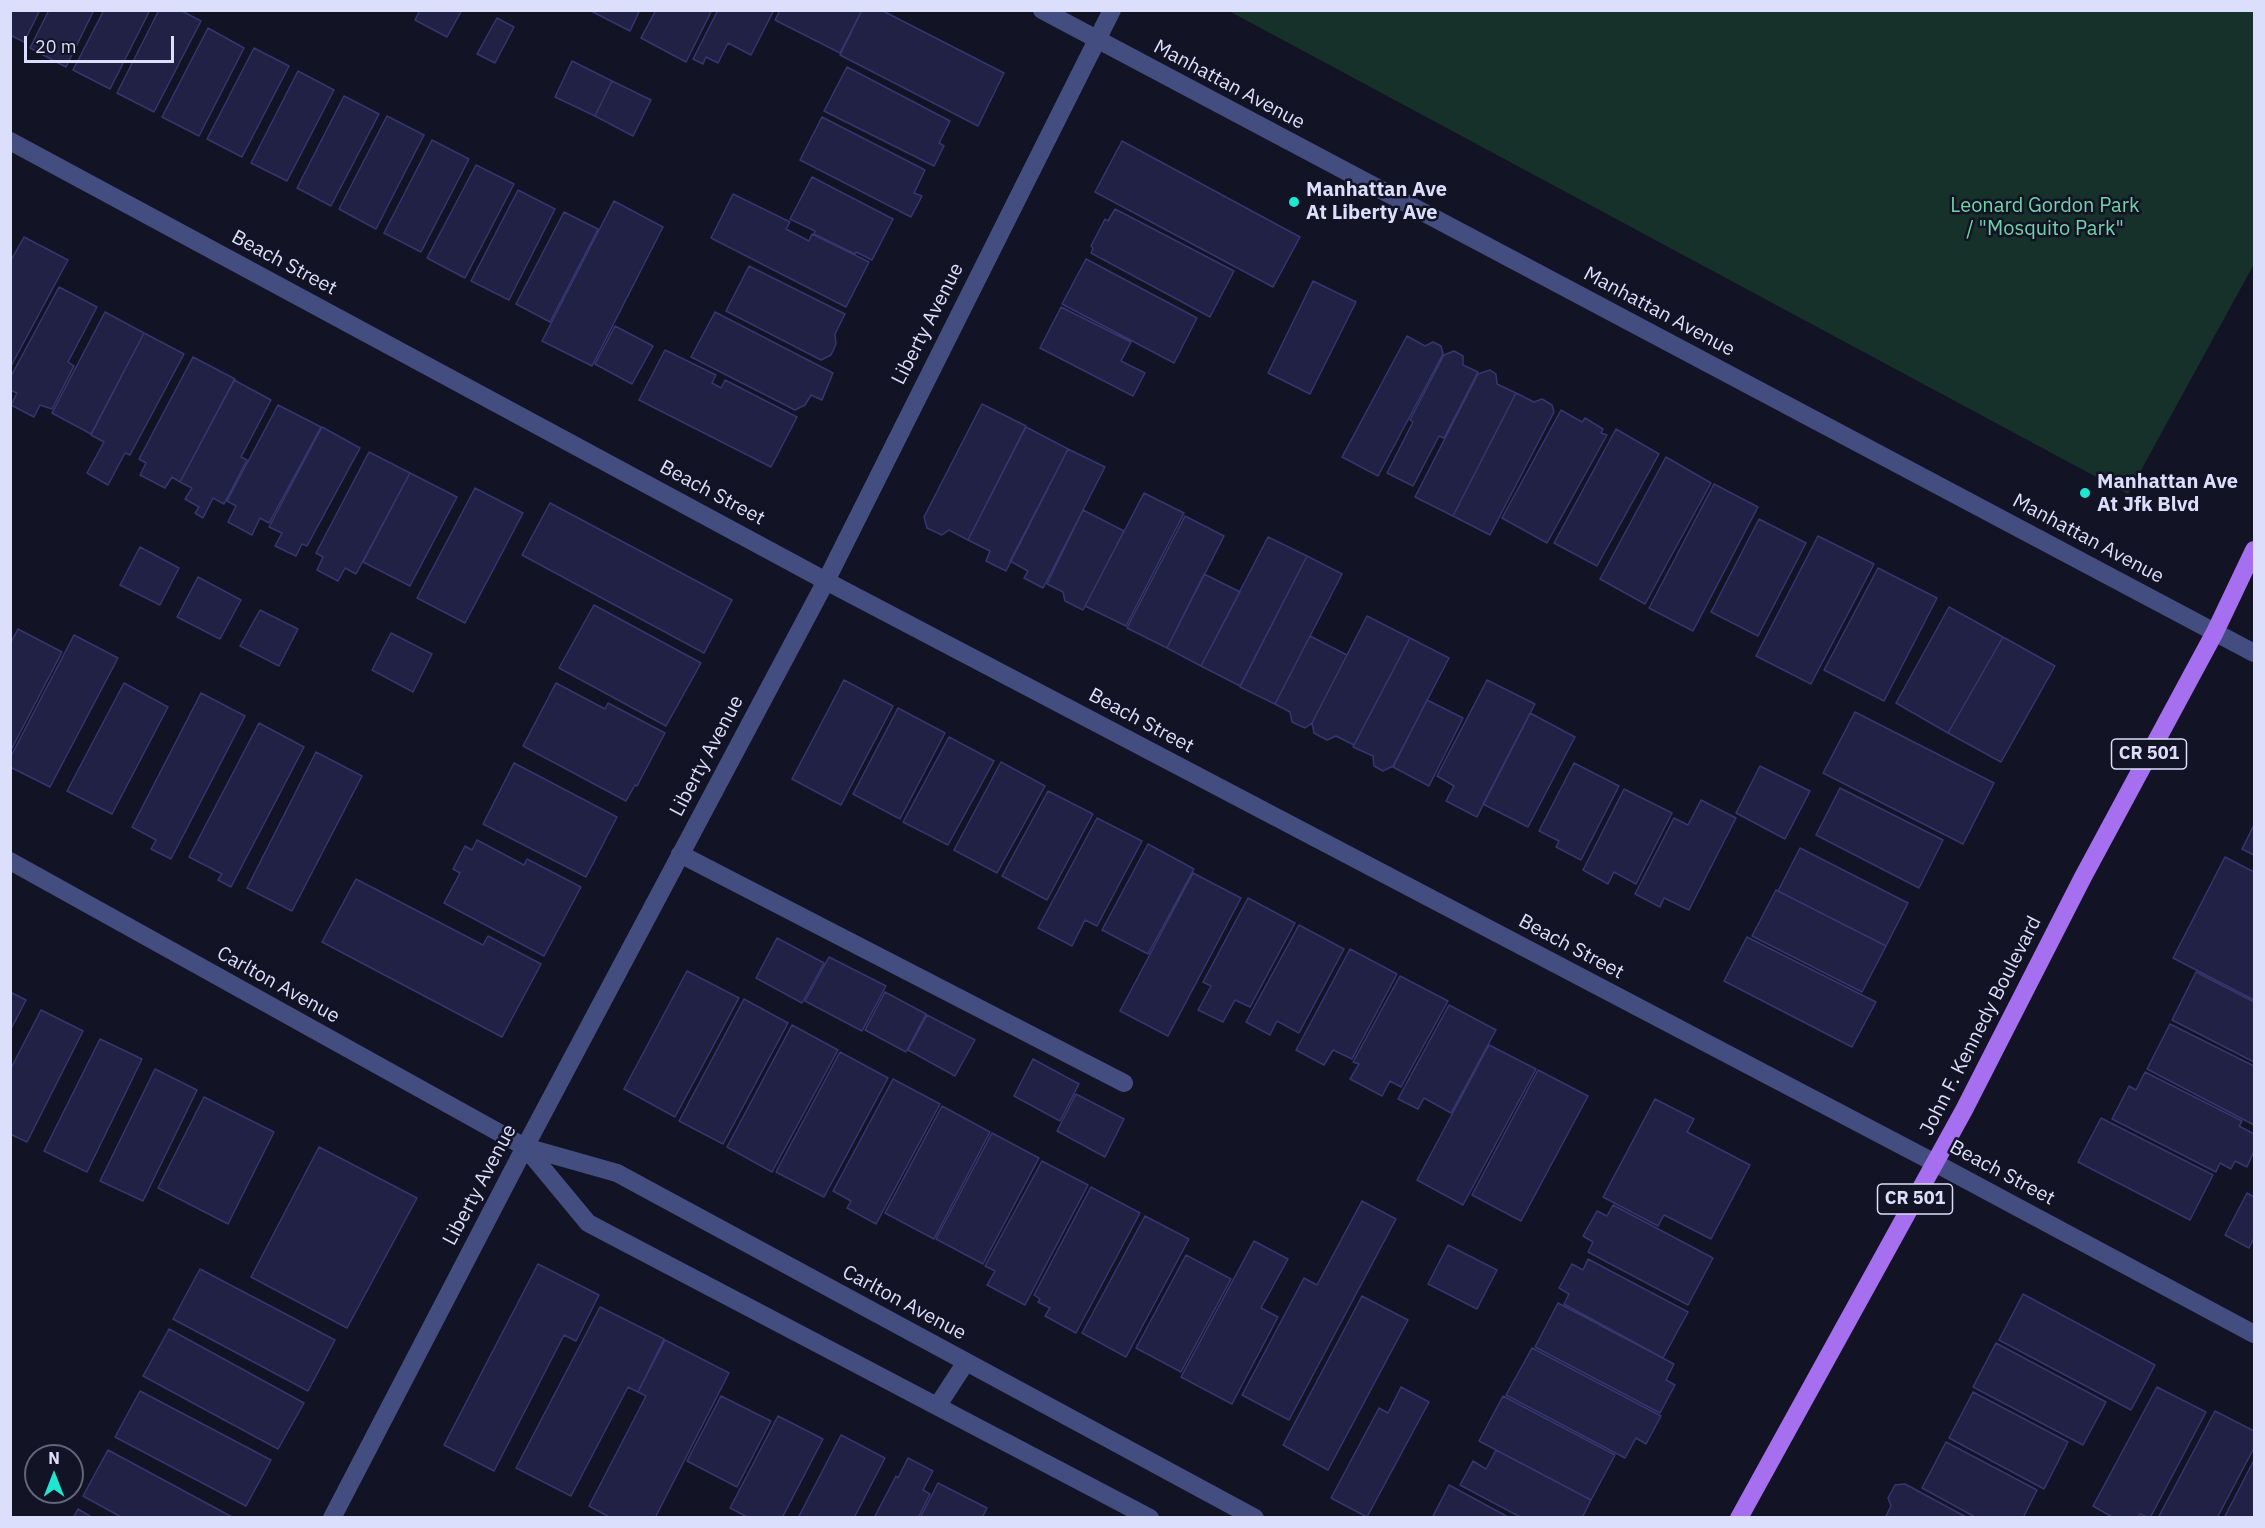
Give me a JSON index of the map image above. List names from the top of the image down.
{
  "streets": {
    "main road": ["CR 501", "John F. Kennedy Boulevard"],
    "street": [
      "Manhattan Avenue",
      "Beach Street",
      "Liberty Avenue",
      "Carlton Avenue"
    ]
  },
  "crossings": [
    ["Manhattan Avenue", "Liberty Avenue"],
    ["Manhattan Avenue", "John F. Kennedy Boulevard"],
    ["Beach Street", "Liberty Avenue"],
    ["Beach Street", "John F. Kennedy Boulevard"],
    ["Liberty Avenue", "Carlton Avenue"]
  ],
  "parks": ["Leonard Gordon Park / \"Mosquito Park\""],
  "places": ["Manhattan Ave At Liberty Ave", "Manhattan Ave At Jfk Blvd"],
  "scale_bar": "20 m",
  "north": "top"
}
